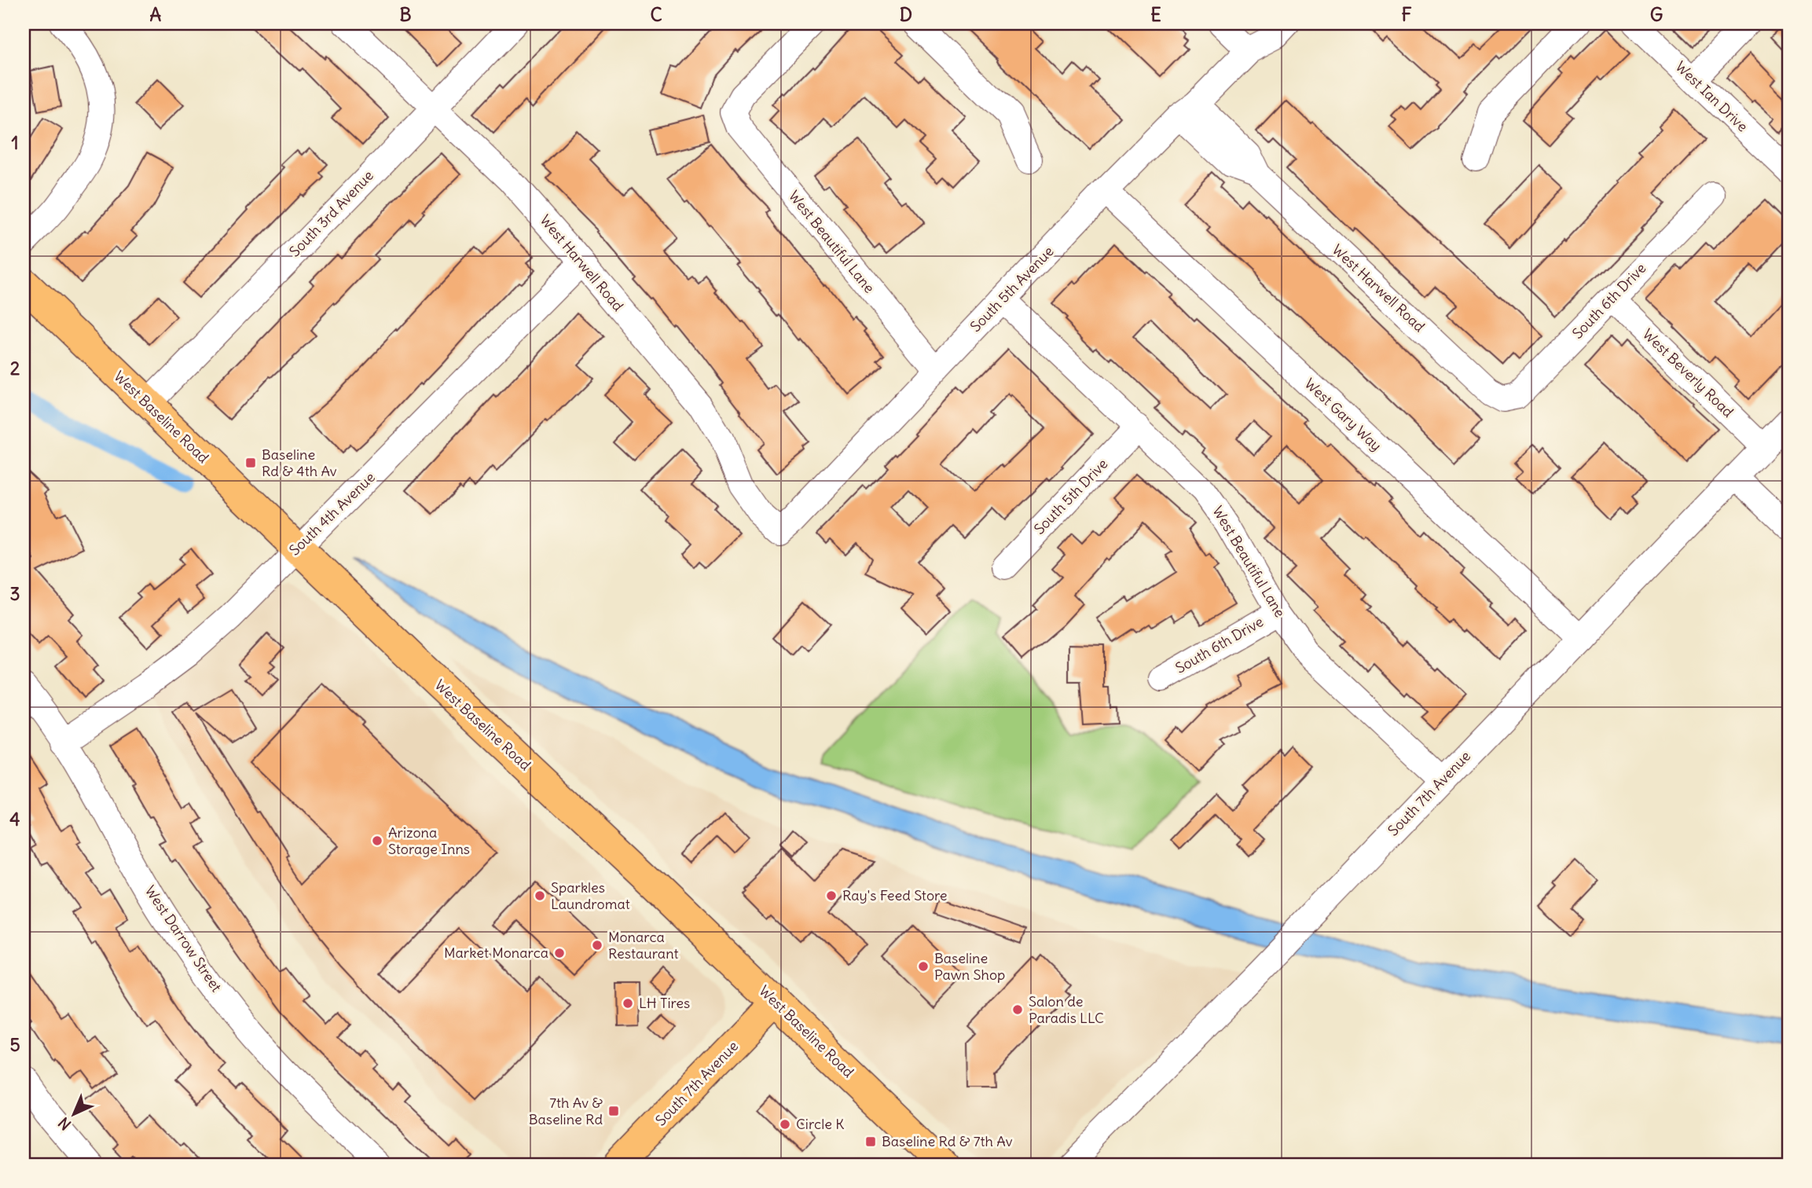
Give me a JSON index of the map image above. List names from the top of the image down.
{
  "streets": {
    "main road": ["West Baseline Road", "South 7th Avenue"],
    "street": [
      "West Ian Drive",
      "South 3rd Avenue",
      "West Beautiful Lane",
      "West Harwell Road",
      "South 5th Avenue",
      "South 6th Drive",
      "West Beverly Road",
      "West Gary Way",
      "South 5th Drive",
      "South 4th Avenue",
      "West Darrow Street"
    ]
  },
  "crossings": [
    ["South 3rd Avenue", "West Harwell Road"],
    ["South 3rd Avenue", "West Baseline Road"],
    ["West Beautiful Lane", "South 5th Avenue"],
    ["West Beautiful Lane", "South 6th Drive"],
    ["West Beautiful Lane", "South 5th Drive"],
    ["West Beautiful Lane", "South 7th Avenue"],
    ["West Harwell Road", "South 5th Avenue"],
    ["West Harwell Road", "South 6th Drive"],
    ["West Harwell Road", "South 4th Avenue"],
    ["South 5th Avenue", "West Gary Way"],
    ["South 6th Drive", "West Beverly Road"],
    ["West Beverly Road", "South 7th Avenue"],
    ["West Gary Way", "South 7th Avenue"],
    ["West Baseline Road", "South 4th Avenue"],
    ["West Baseline Road", "South 7th Avenue"],
    ["South 4th Avenue", "West Darrow Street"]
  ],
  "places": {
    "transit": ["Baseline Rd & 4th Av", "7th Av & Baseline Rd", "Baseline Rd & 7th Av"],
    "other": [
      "Arizona Storage Inns",
      "Sparkles Laundromat",
      "Ray's Feed Store",
      "Monarca Restaurant",
      "Market Monarca",
      "Baseline Pawn Shop",
      "LH Tires",
      "Salon de Paradis LLC",
      "Circle K"
    ]
  },
  "north": "bottom left",
  "grid": {
    "columns": [
      "A",
      "B",
      "C",
      "D",
      "E",
      "F",
      "G"
    ],
    "rows": [
      "1",
      "2",
      "3",
      "4",
      "5"
    ]
  }
}
